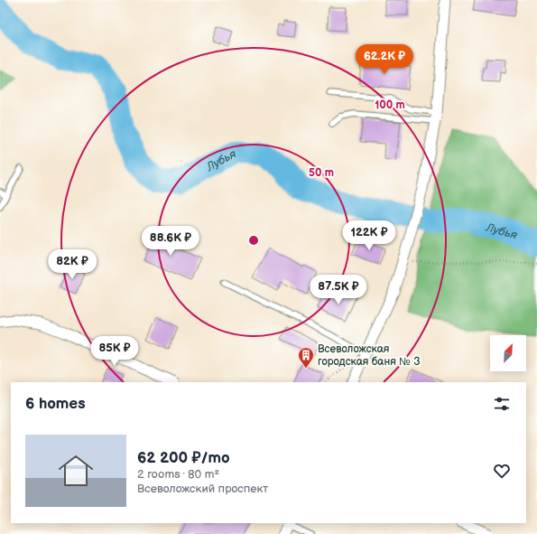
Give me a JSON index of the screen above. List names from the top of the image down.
{
  "water": ["Лубья"],
  "places": {
    "building": ["Всеволожская городская баня № 3"]
  },
  "north": "top right",
  "page": {
    "price": [
      "62.2K ₽",
      "122K ₽",
      "88.6K ₽",
      "82K ₽",
      "87.5K ₽",
      "85K ₽"
    ],
    "heading": "6 homes",
    "list": [
      {
        "name": "62 200 ₽/mo",
        "note": "2 rooms · 80 m² · Всеволожский проспект"
      }
    ]
  },
  "rings": ["100 m", "50 m"]
}
